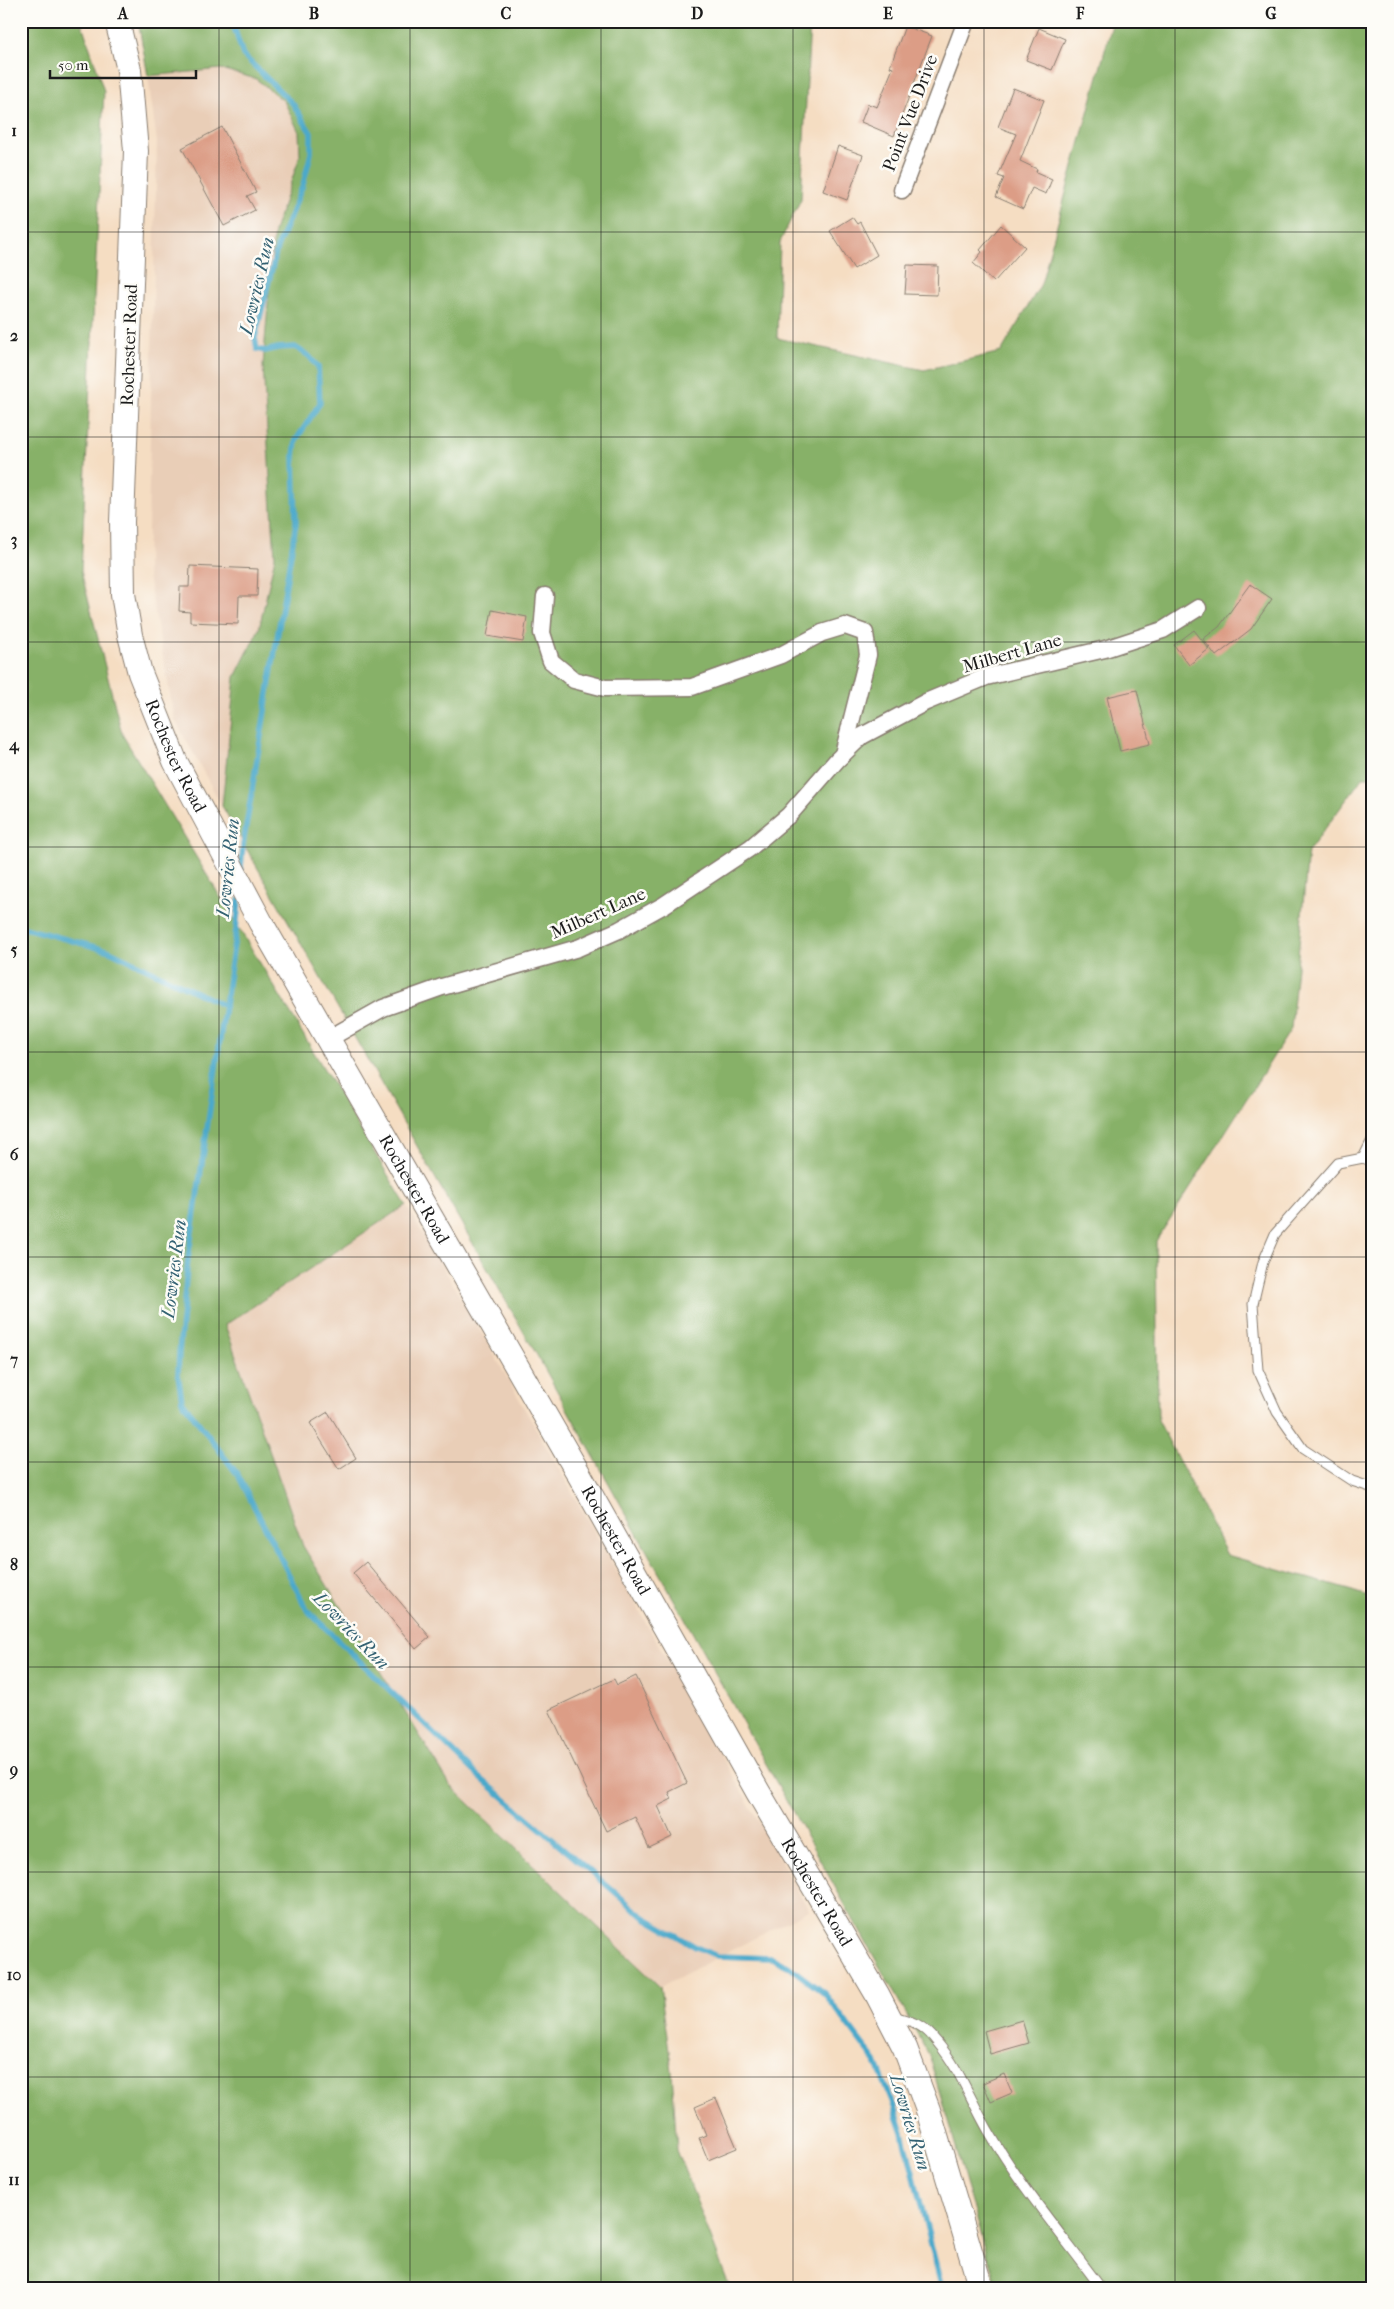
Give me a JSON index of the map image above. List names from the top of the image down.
{
  "streets": {
    "street": ["Point Vue Drive", "Rochester Road", "Milbert Lane"]
  },
  "crossings": [
    ["Rochester Road", "Milbert Lane"]
  ],
  "water": ["Lowries Run"],
  "scale_bar": "50 m",
  "grid": {
    "columns": [
      "A",
      "B",
      "C",
      "D",
      "E",
      "F",
      "G"
    ],
    "rows": [
      "1",
      "2",
      "3",
      "4",
      "5",
      "6",
      "7",
      "8",
      "9",
      "10",
      "11"
    ]
  }
}
